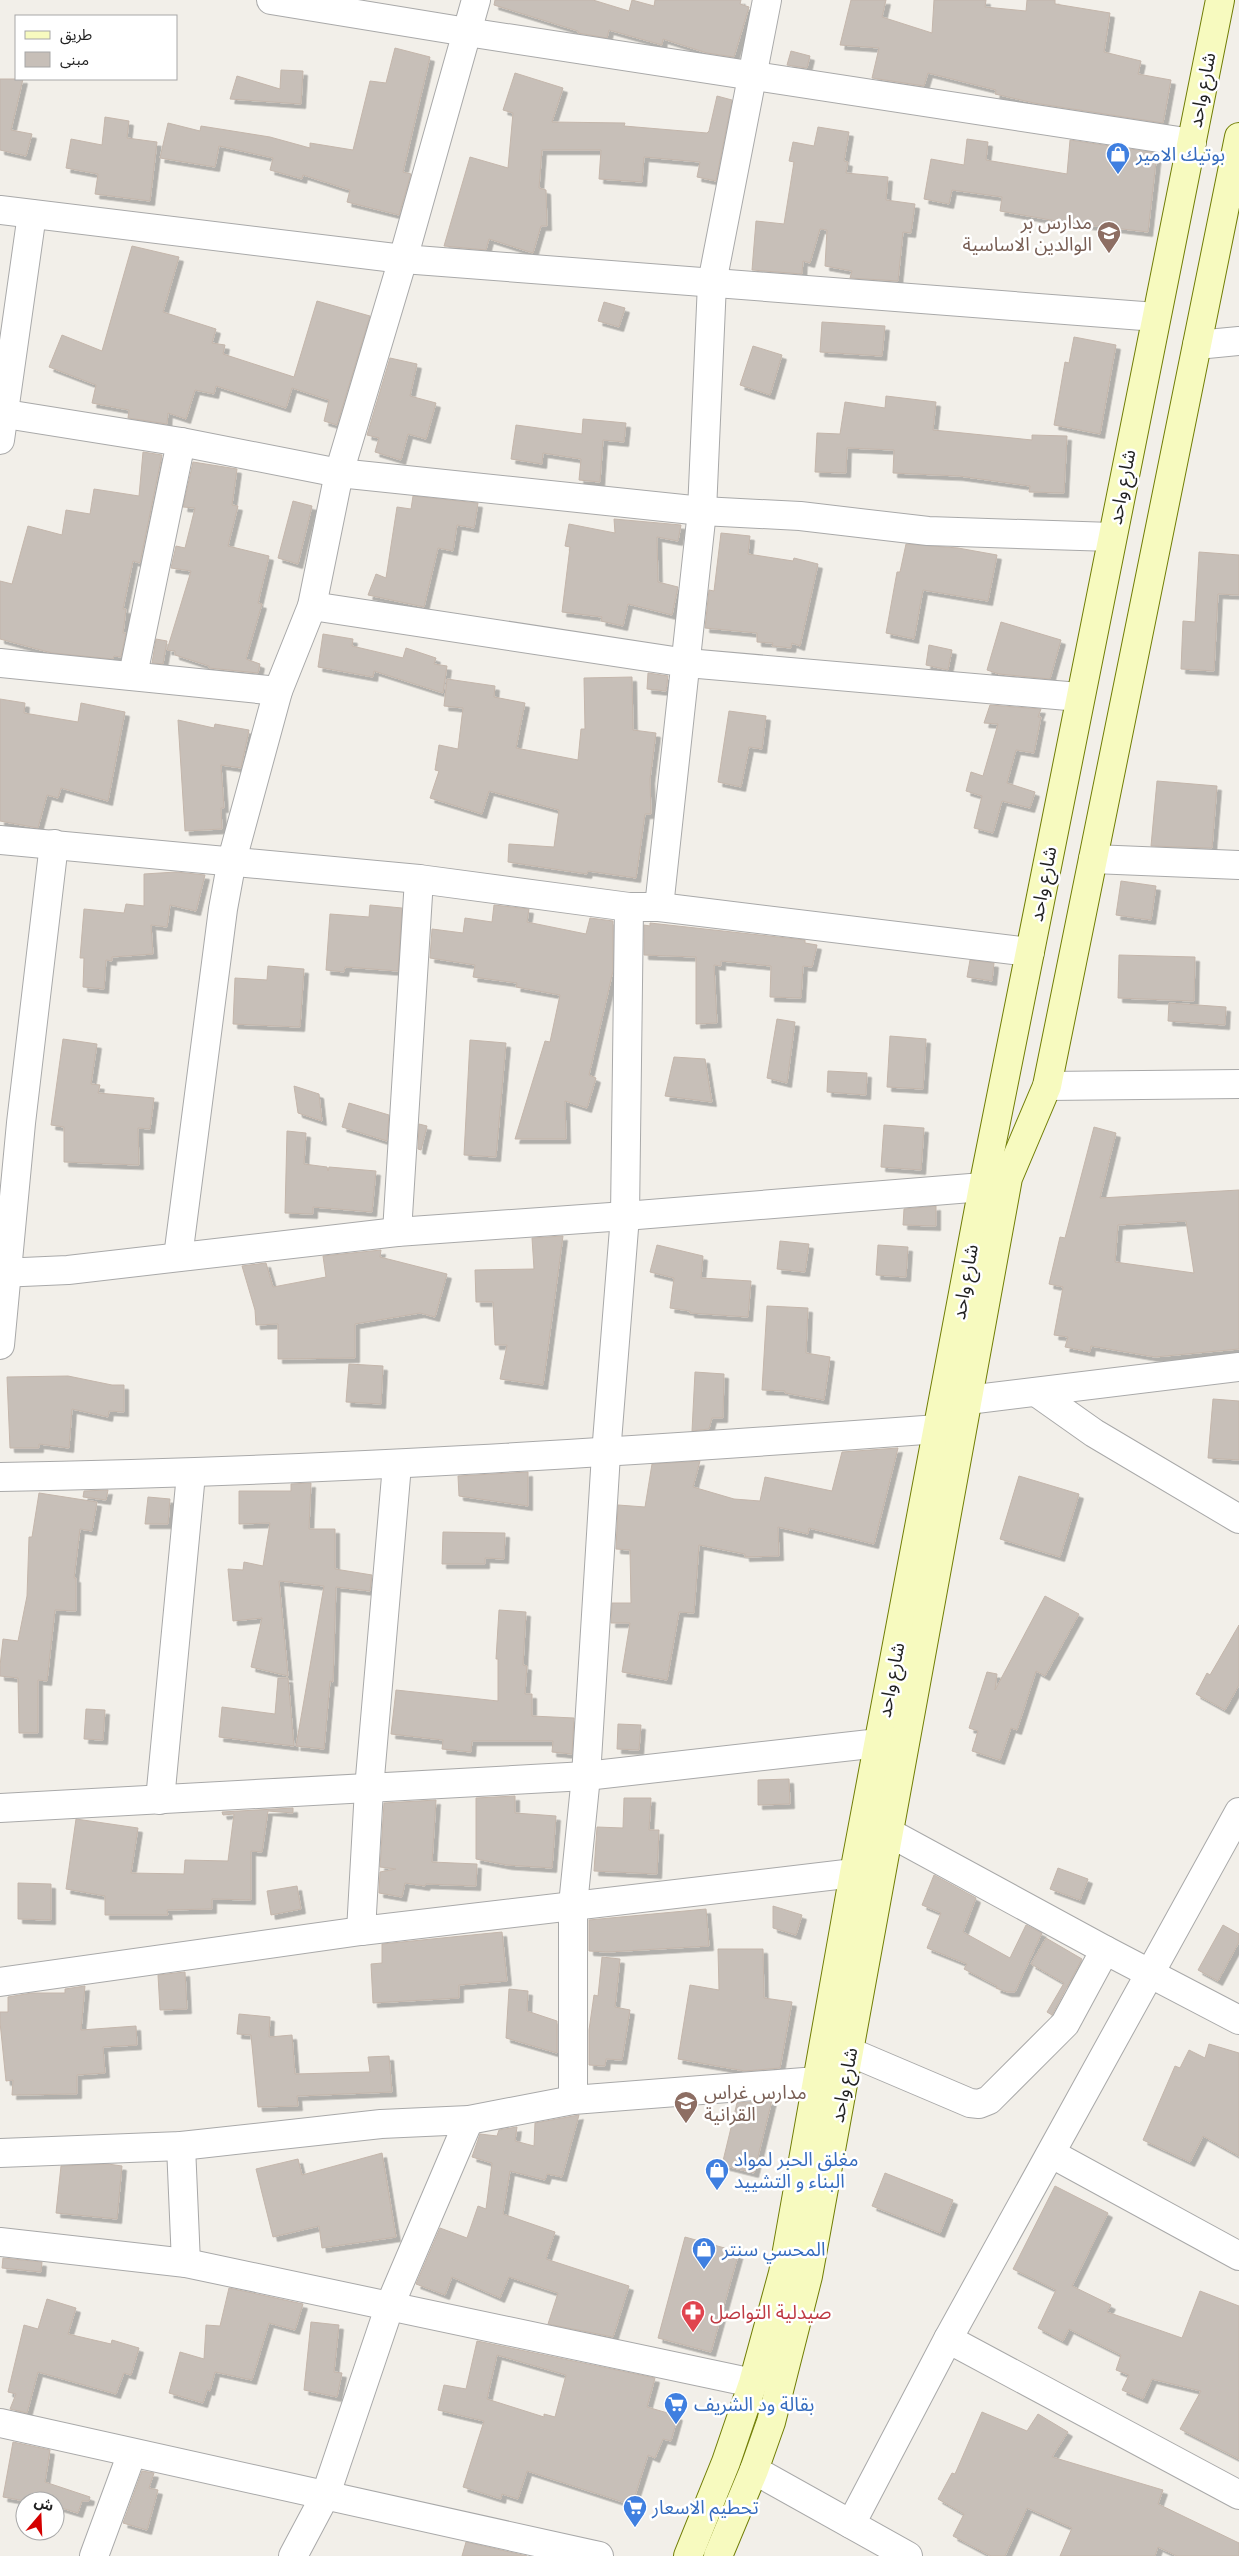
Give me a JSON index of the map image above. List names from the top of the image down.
{
  "streets": {
    "street": ["شارع واحد"]
  },
  "places": {
    "shop": ["بوتيك الامير", "مغلق الحبر لمواد البناء و التشييد", "المحسي سنتر"],
    "school or university": ["مدارس بر الوالدين الاساسية", "مدارس غراس القرانية"],
    "pharmacy": ["صيدلية التواصل"],
    "supermarket": ["بقالة ود الشريف", "تحطيم الاسعار"]
  },
  "legend": ["طريق", "مبنى"],
  "north": "top"
}
